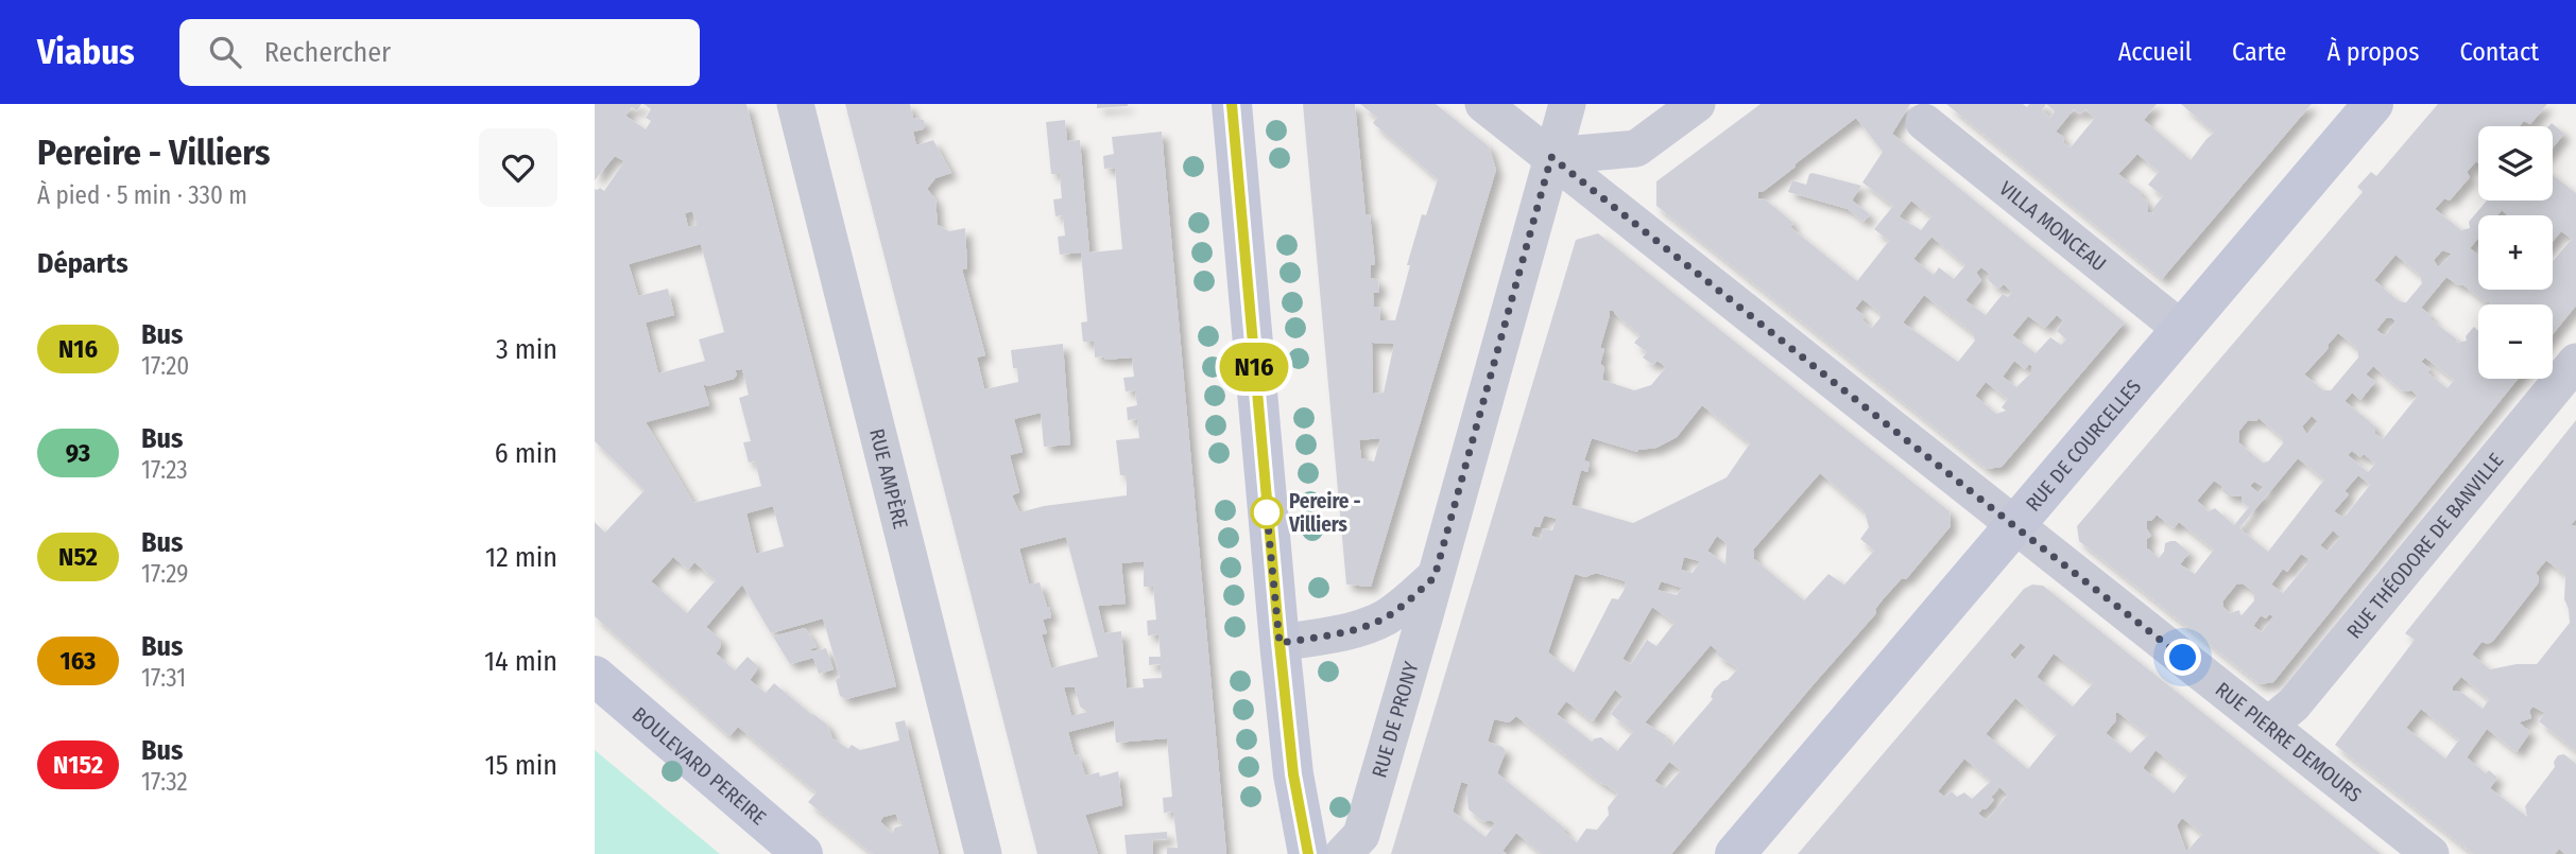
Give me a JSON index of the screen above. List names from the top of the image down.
{
  "streets": {
    "main road": ["RUE DE COURCELLES", "BOULEVARD PEREIRE"],
    "street": [
      "VILLA MONCEAU",
      "RUE AMPÈRE",
      "RUE THÉODORE DE BANVILLE",
      "RUE DE PRONY",
      "RUE PIERRE DEMOURS"
    ]
  },
  "crossings": [
    ["VILLA MONCEAU", "RUE DE COURCELLES"],
    ["RUE DE COURCELLES", "RUE PIERRE DEMOURS"],
    ["RUE THÉODORE DE BANVILLE", "RUE PIERRE DEMOURS"],
    ["RUE DE PRONY", "RUE PIERRE DEMOURS"]
  ],
  "places": ["Pereire - Villiers"],
  "lines": ["bus line N16"],
  "page": {
    "header": "Viabus",
    "search": "Rechercher",
    "nav": [
      "Accueil",
      "Carte",
      "À propos",
      "Contact"
    ],
    "heading": [
      ["Pereire - Villiers", "À pied · 5 min · 330 m"],
      "Départs"
    ],
    "on_map": "N16",
    "map_buttons": ["+", "−"],
    "list": [
      {
        "mark": "N16",
        "name": "Bus",
        "note": "17:20",
        "value": "3 min"
      },
      {
        "mark": "93",
        "name": "Bus",
        "note": "17:23",
        "value": "6 min"
      },
      {
        "mark": "N52",
        "name": "Bus",
        "note": "17:29",
        "value": "12 min"
      },
      {
        "mark": "163",
        "name": "Bus",
        "note": "17:31",
        "value": "14 min"
      },
      {
        "mark": "N152",
        "name": "Bus",
        "note": "17:32",
        "value": "15 min"
      }
    ]
  }
}
